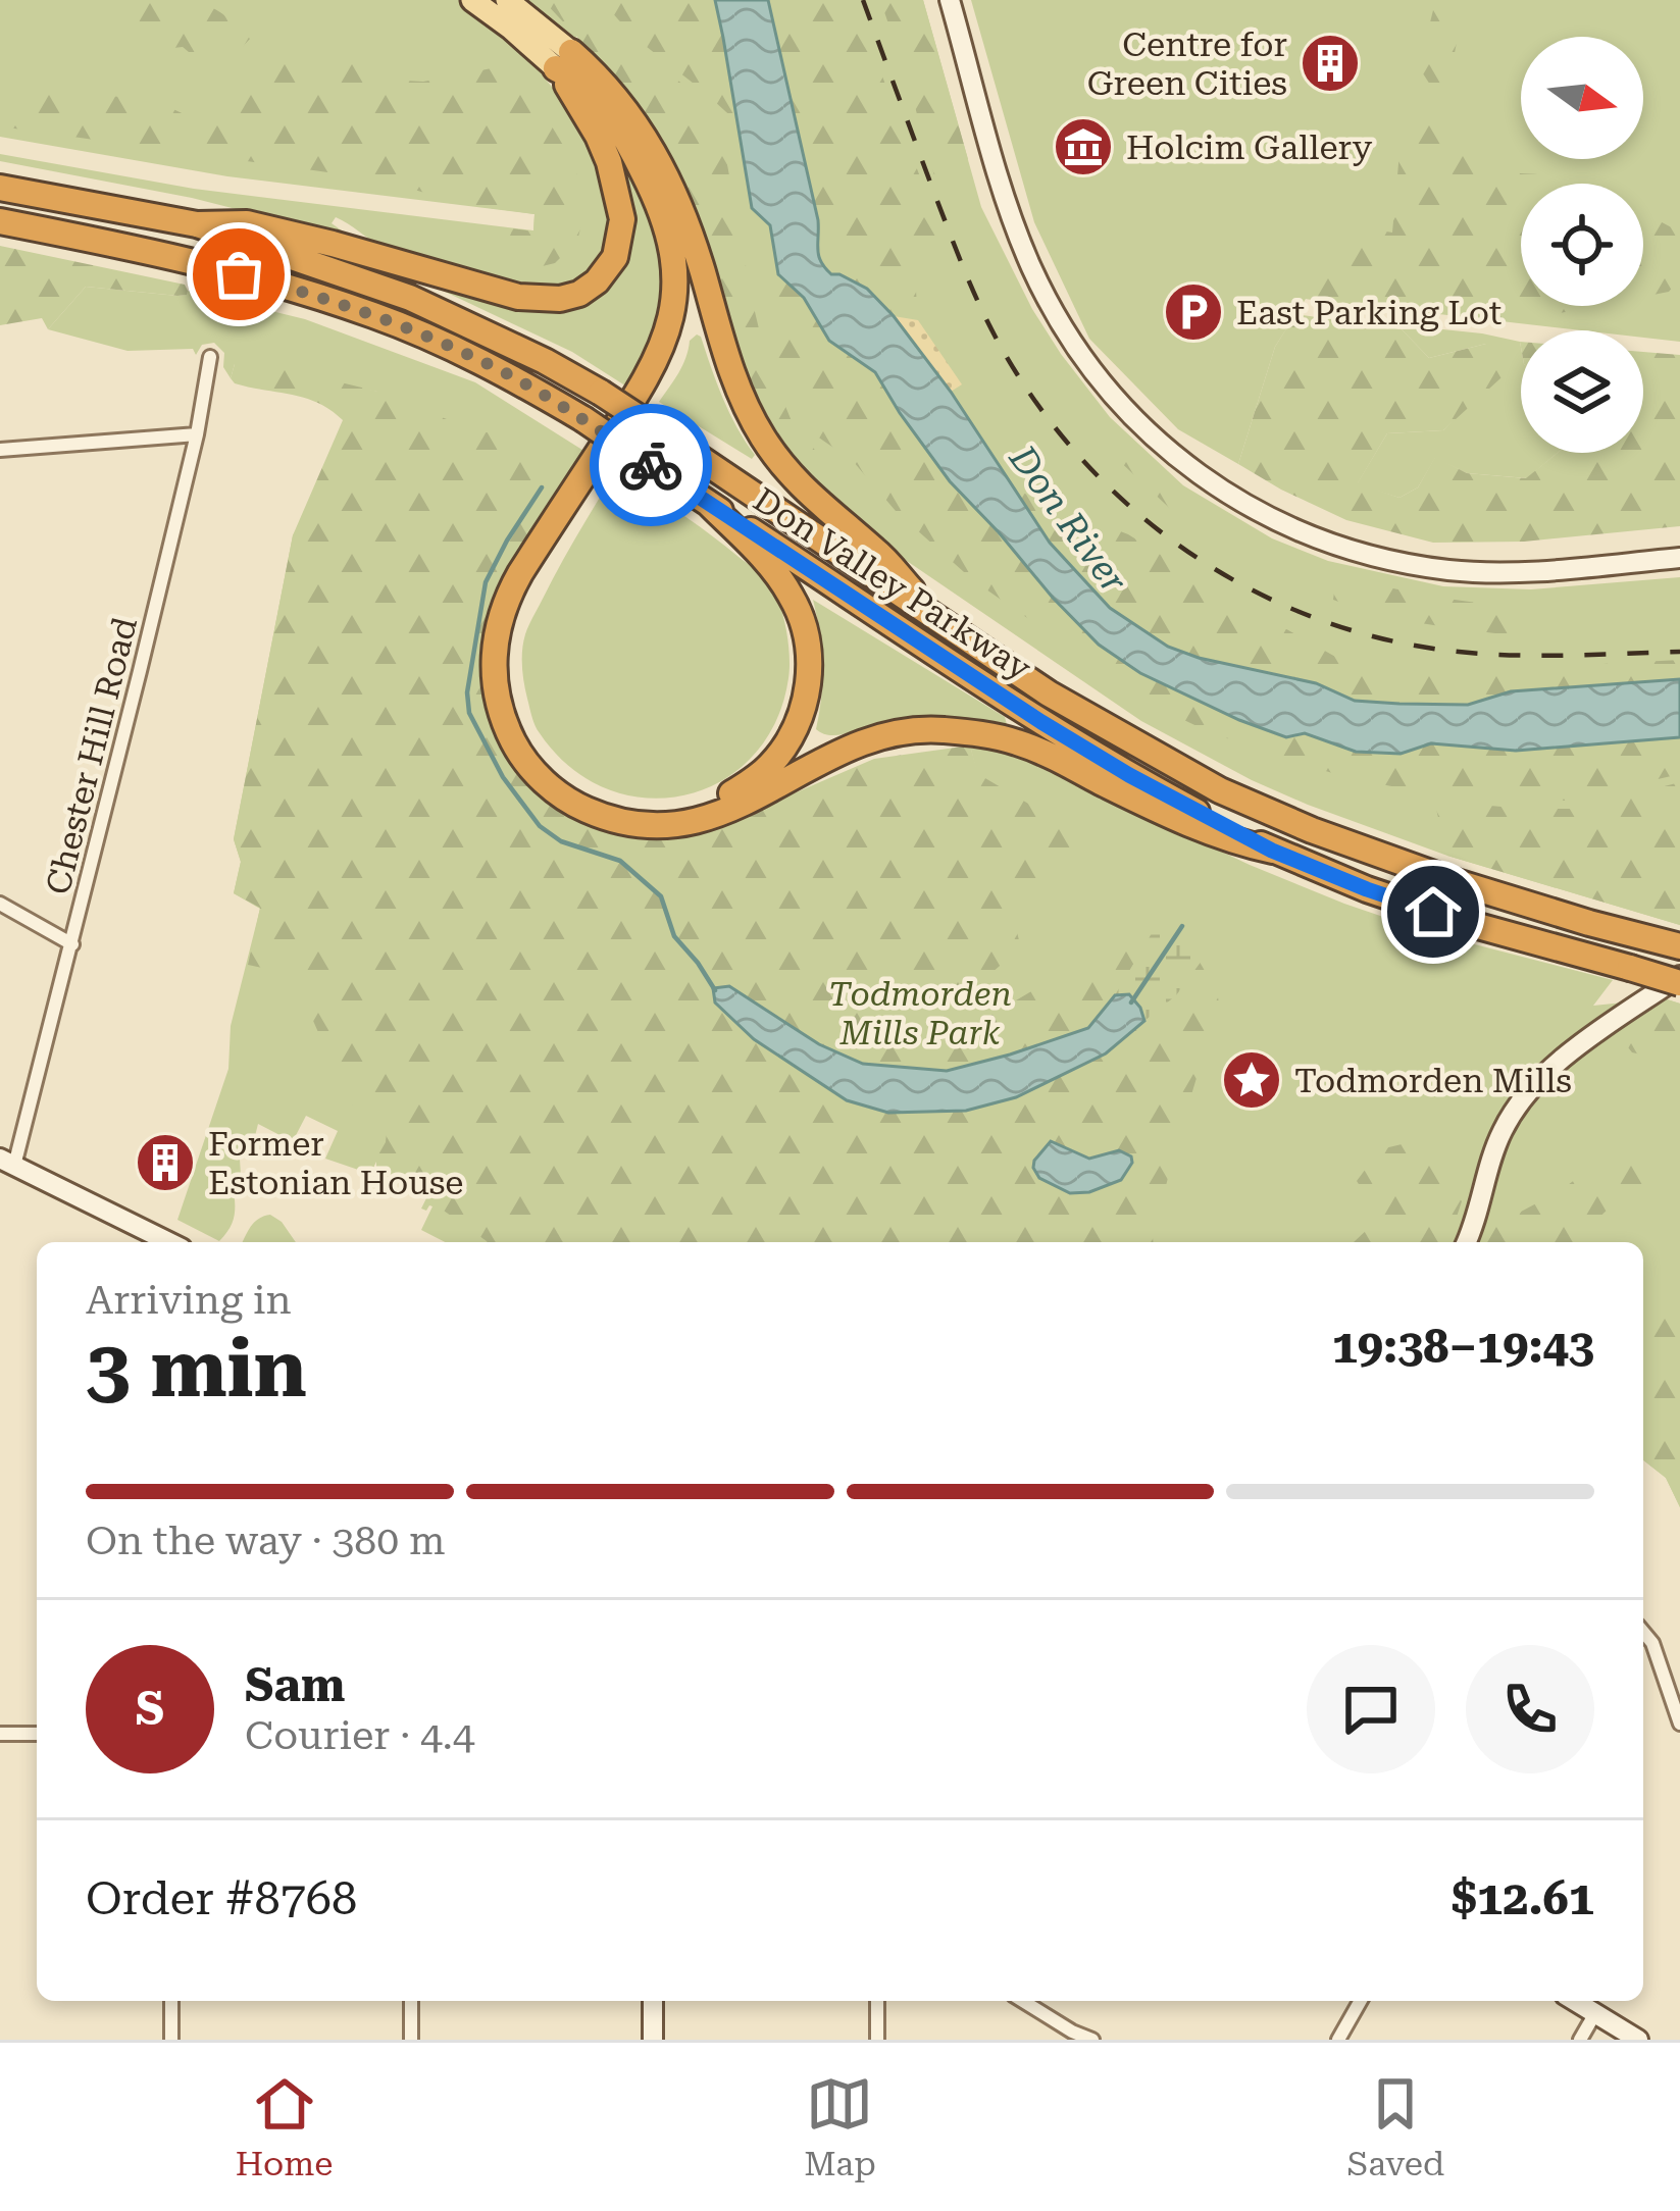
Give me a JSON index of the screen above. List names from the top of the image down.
{
  "streets": {
    "highway": ["Don Valley Parkway"],
    "street": ["Chester Hill Road"]
  },
  "water": ["Don River"],
  "parks": ["Todmorden Mills Park"],
  "places": {
    "building": ["Centre for Green Cities", "Former Estonian House"],
    "museum": ["Holcim Gallery"],
    "parking": ["East Parking Lot"],
    "place": ["Todmorden Mills"]
  },
  "north": "right",
  "page": {
    "heading": ["3 min", "Arriving in", "19:38–19:43"],
    "panel": [
      "Sam",
      "Courier · 4.4",
      "Order #8768",
      "$12.61"
    ],
    "bar": "On the way · 380 m",
    "round": "S",
    "tabs": ["Home", "Map", "Saved"]
  }
}
